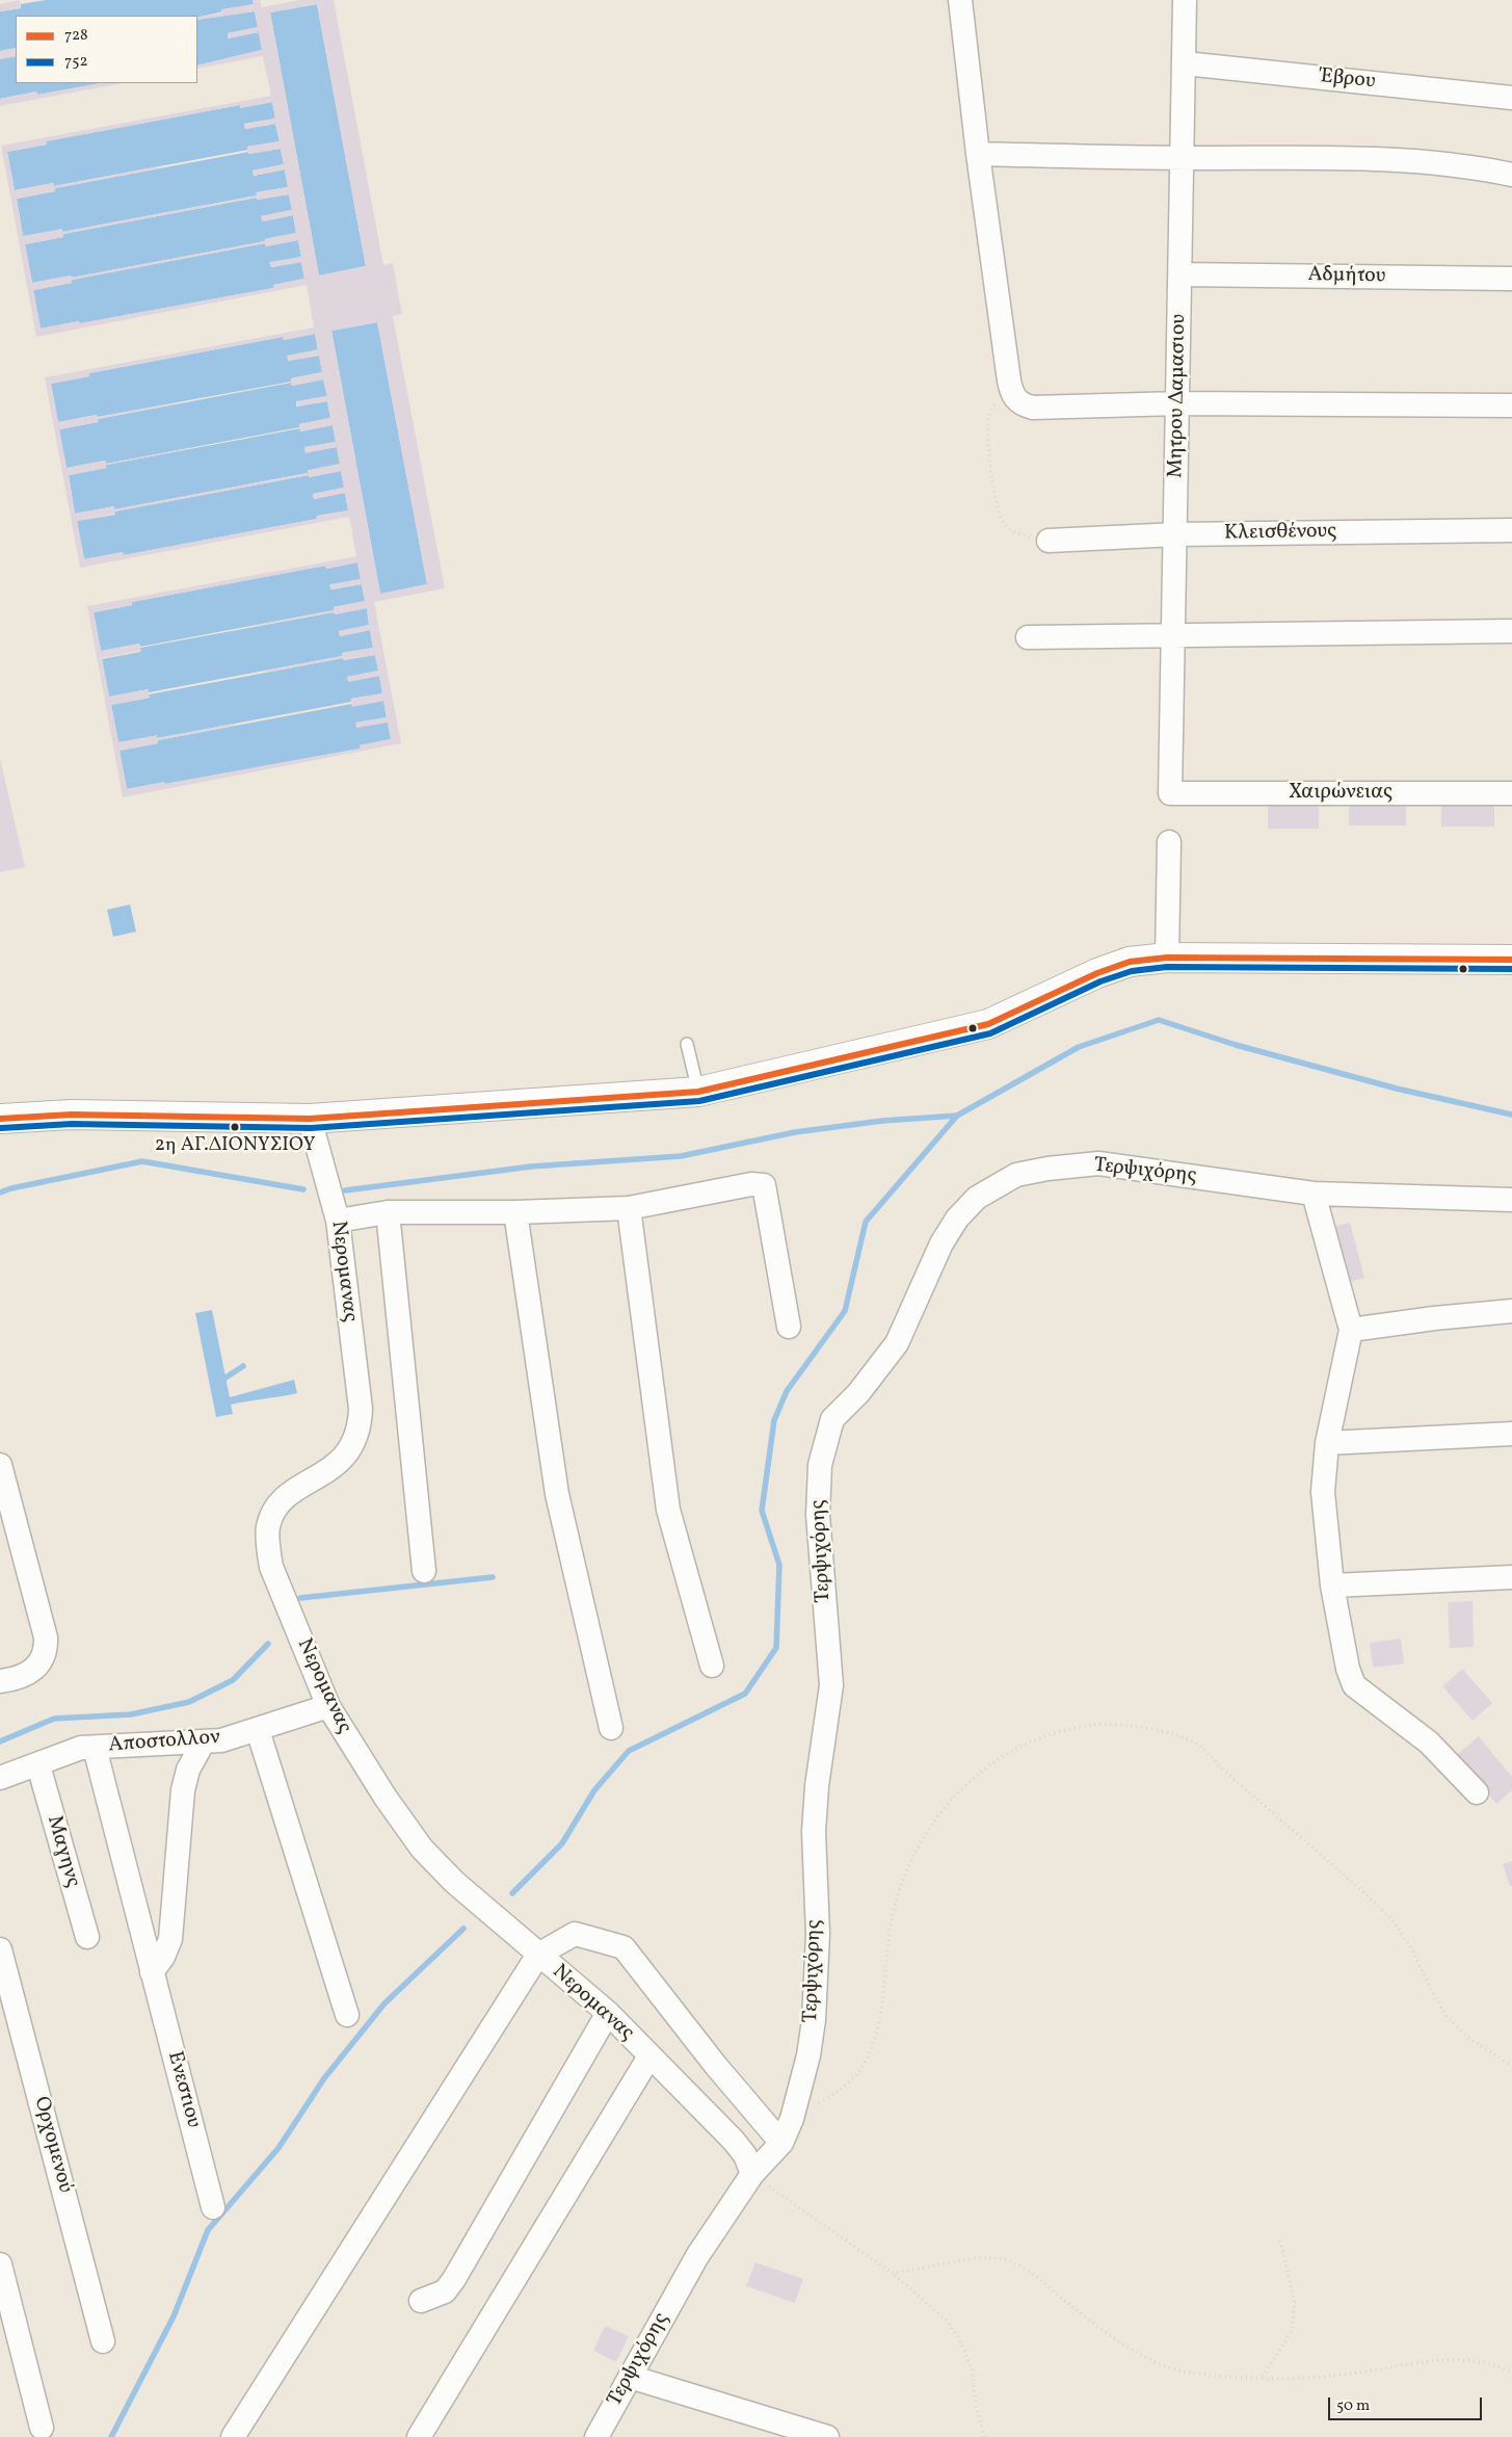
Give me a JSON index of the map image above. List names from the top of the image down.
{
  "streets": {
    "street": [
      "Έβρου",
      "Αδμήτου",
      "Μητρου Δαμασιου",
      "Κλεισθένους",
      "Χαιρώνειας",
      "Τερψιχόρης",
      "Νερομανας",
      "Αποστολλον",
      "Μαγηνς",
      "Ενεστιου",
      "Ορχομενού"
    ]
  },
  "crossings": [
    ["Έβρου", "Μητρου Δαμασιου"],
    ["Αδμήτου", "Μητρου Δαμασιου"],
    ["Μητρου Δαμασιου", "Κλεισθένους"],
    ["Μητρου Δαμασιου", "Χαιρώνειας"],
    ["Τερψιχόρης", "Νερομανας"],
    ["Νερομανας", "Αποστολλον"],
    ["Αποστολλον", "Μαγηνς"],
    ["Αποστολλον", "Ενεστιου"]
  ],
  "places": ["2η ΑΓ.ΔΙΟΝΥΣΙΟΥ"],
  "lines": ["transit line 728", "transit line 752"],
  "legend": ["728", "752"],
  "scale_bar": "50 m"
}
